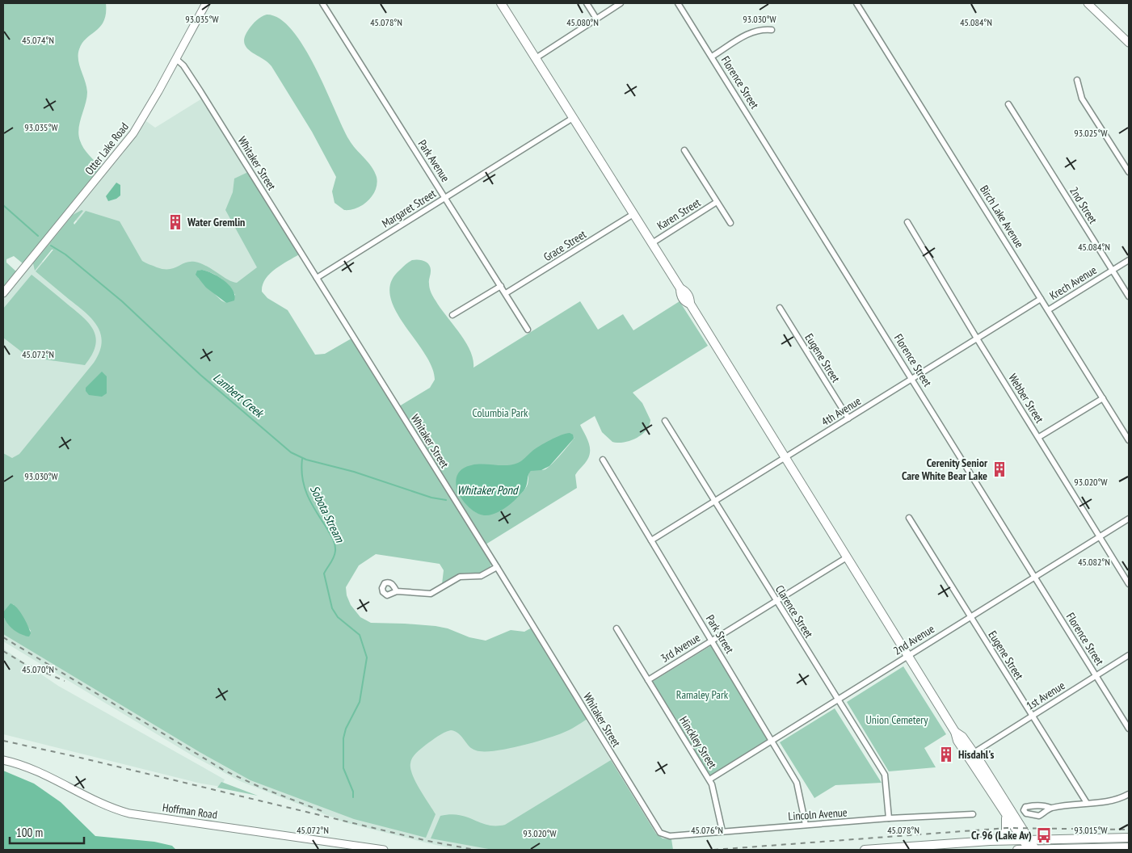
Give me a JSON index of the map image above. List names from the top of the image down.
{
  "streets": {
    "street": [
      "Florence Street",
      "Otter Lake Road",
      "Park Avenue",
      "Whitaker Street",
      "2nd Street",
      "Margaret Street",
      "Karen Street",
      "Birch Lake Avenue",
      "Grace Street",
      "Krech Avenue",
      "Eugene Street",
      "Webber Street",
      "4th Avenue",
      "Clarence Street",
      "Park Street",
      "2nd Avenue",
      "3rd Avenue",
      "1st Avenue",
      "Hinckley Street",
      "Hoffman Road",
      "Lincoln Avenue"
    ]
  },
  "crossings": [
    ["Florence Street", "4th Avenue"],
    ["Florence Street", "2nd Avenue"],
    ["Florence Street", "1st Avenue"],
    ["Otter Lake Road", "Whitaker Street"],
    ["Park Avenue", "Margaret Street"],
    ["Park Avenue", "Grace Street"],
    ["Whitaker Street", "Margaret Street"],
    ["Whitaker Street", "Lincoln Avenue"],
    ["2nd Street", "Krech Avenue"],
    ["Birch Lake Avenue", "Krech Avenue"],
    ["Birch Lake Avenue", "4th Avenue"],
    ["Eugene Street", "4th Avenue"],
    ["Eugene Street", "2nd Avenue"],
    ["Eugene Street", "1st Avenue"],
    ["Webber Street", "4th Avenue"],
    ["Webber Street", "2nd Avenue"],
    ["4th Avenue", "Clarence Street"],
    ["4th Avenue", "Park Street"],
    ["Clarence Street", "2nd Avenue"],
    ["Clarence Street", "3rd Avenue"],
    ["Clarence Street", "Lincoln Avenue"],
    ["Park Street", "2nd Avenue"],
    ["Park Street", "3rd Avenue"],
    ["Park Street", "Lincoln Avenue"],
    ["2nd Avenue", "Hinckley Street"],
    ["3rd Avenue", "Hinckley Street"],
    ["Hinckley Street", "Lincoln Avenue"]
  ],
  "water": ["Lambert Creek", "Whitaker Pond", "Sobota Stream"],
  "parks": ["Columbia Park", "Ramaley Park", "Union Cemetery"],
  "places": {
    "building": ["Water Gremlin", "Cerenity Senior Care White Bear Lake", "Hisdahl's"],
    "bus stop": ["Cr 96 (Lake Av)"]
  },
  "scale_bar": "100 m",
  "coordinates": [
    "93.035°W",
    "93.030°W",
    "45.078°N",
    "45.080°N",
    "45.084°N",
    "45.074°N",
    "93.025°W",
    "45.072°N",
    "93.020°W",
    "45.082°N",
    "45.070°N",
    "93.015°W",
    "45.076°N"
  ]
}
